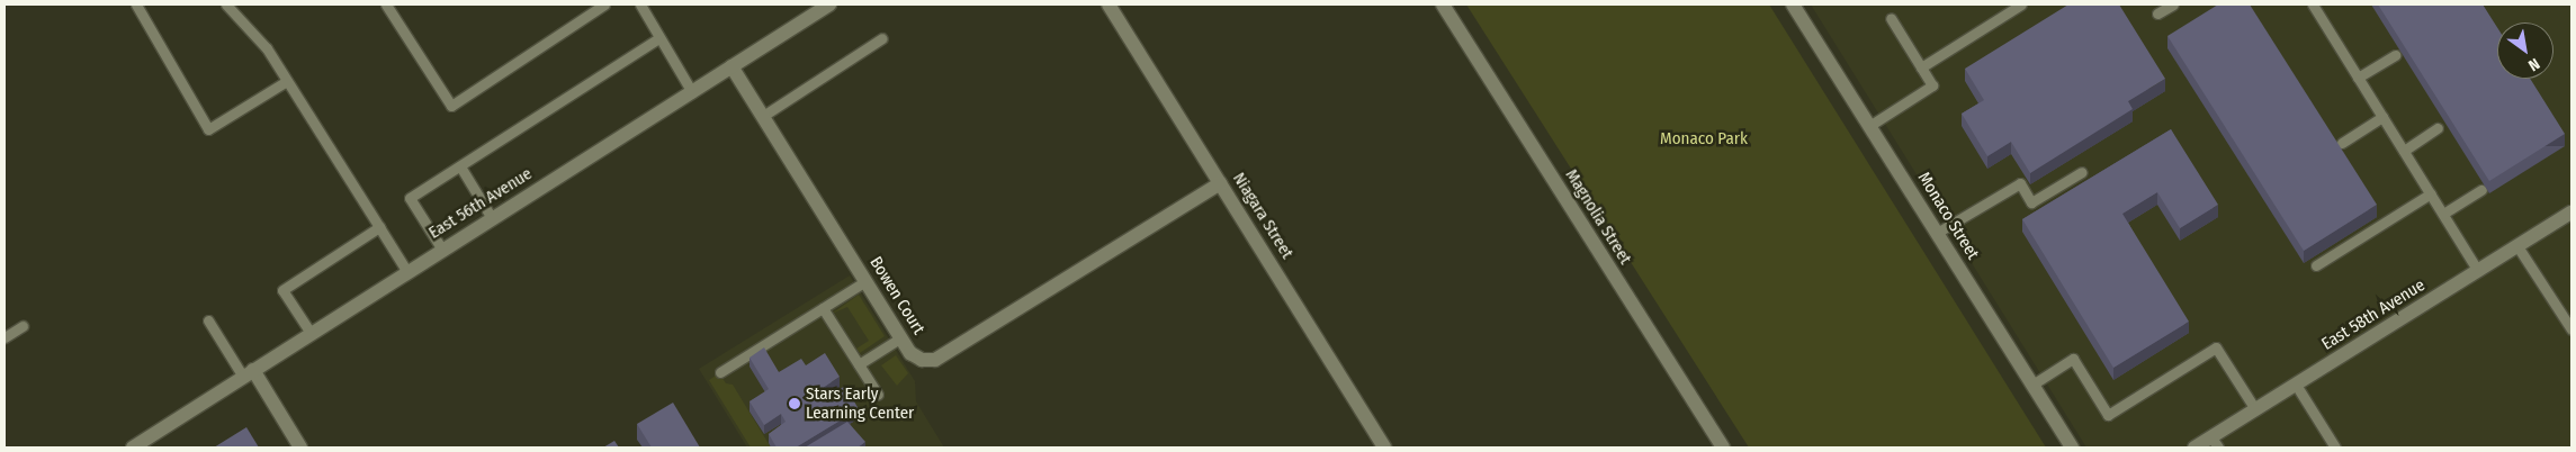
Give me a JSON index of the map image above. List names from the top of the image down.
{
  "streets": {
    "street": [
      "East 56th Avenue",
      "Niagara Street",
      "Monaco Street",
      "Magnolia Street",
      "Bowen Court",
      "East 58th Avenue"
    ]
  },
  "crossings": [
    ["East 56th Avenue", "Bowen Court"],
    ["Niagara Street", "Bowen Court"]
  ],
  "parks": ["Monaco Park"],
  "places": ["Stars Early Learning Center"],
  "north": "bottom right"
}
